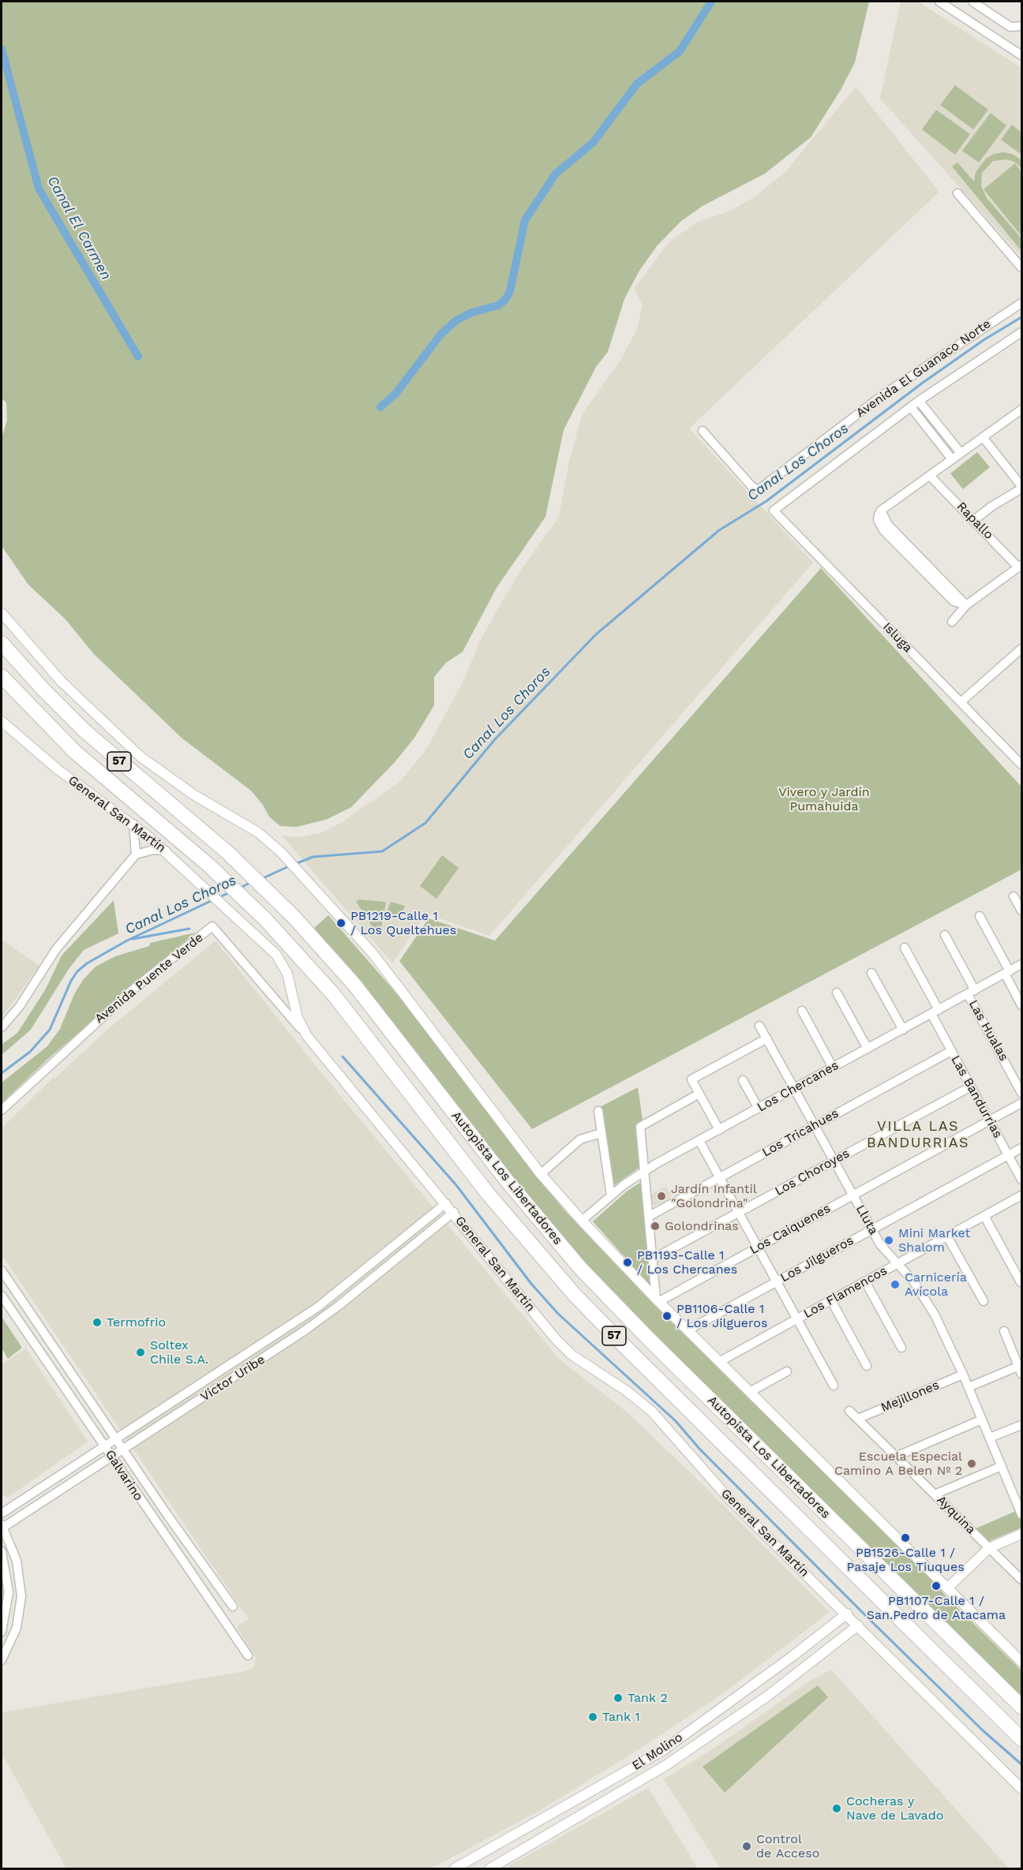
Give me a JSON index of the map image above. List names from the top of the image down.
{
  "streets": {
    "highway": ["57", "Autopista Los Libertadores"],
    "street": [
      "Avenida El Guanaco Norte",
      "Rapallo",
      "Isluga",
      "General San Martín",
      "Avenida Puente Verde",
      "Las Hualas",
      "Los Chercanes",
      "Las Bandurrias",
      "Los Tricahues",
      "Los Choroyes",
      "Lluta",
      "Los Caiquenes",
      "Los Jilgueros",
      "Los Flamencos",
      "Víctor Uribe",
      "Mejillones",
      "Galvarino",
      "Ayquina",
      "El Molino"
    ]
  },
  "crossings": [
    ["Avenida El Guanaco Norte", "Isluga"],
    ["General San Martín", "Avenida Puente Verde"],
    ["General San Martín", "Víctor Uribe"],
    ["General San Martín", "El Molino"],
    ["Las Hualas", "Los Chercanes"],
    ["Los Chercanes", "Las Bandurrias"],
    ["Los Chercanes", "Lluta"],
    ["Las Bandurrias", "Los Tricahues"],
    ["Las Bandurrias", "Los Choroyes"],
    ["Las Bandurrias", "Los Caiquenes"],
    ["Las Bandurrias", "Los Jilgueros"],
    ["Los Tricahues", "Lluta"],
    ["Los Choroyes", "Lluta"],
    ["Lluta", "Los Caiquenes"],
    ["Lluta", "Los Jilgueros"],
    ["Lluta", "Los Flamencos"],
    ["Lluta", "Mejillones"],
    ["Víctor Uribe", "Galvarino"],
    ["Mejillones", "Ayquina"]
  ],
  "districts": ["VILLA LAS BANDURRIAS"],
  "water": ["Canal El Carmen", "Canal Los Choros"],
  "parks": ["Vivero y Jardín Pumahuida"],
  "places": [
    "PB1219-Calle 1 / Los Queltehues",
    "Jardín Infantil \"Golondrina\"",
    "Golondrinas",
    "Mini Market Shalom",
    "PB1193-Calle 1 / Los Chercanes",
    "Carnicería Avícola",
    "PB1106-Calle 1 / Los Jilgueros",
    "Termofrio",
    "Soltex Chile S.A.",
    "Escuela Especial Camino A Belen Nº 2",
    "PB1526-Calle 1 / Pasaje Los Tiuques",
    "PB1107-Calle 1 / San.Pedro de Atacama",
    "Tank 2",
    "Tank 1",
    "Cocheras y Nave de Lavado",
    "Control de Acceso"
  ]
}
